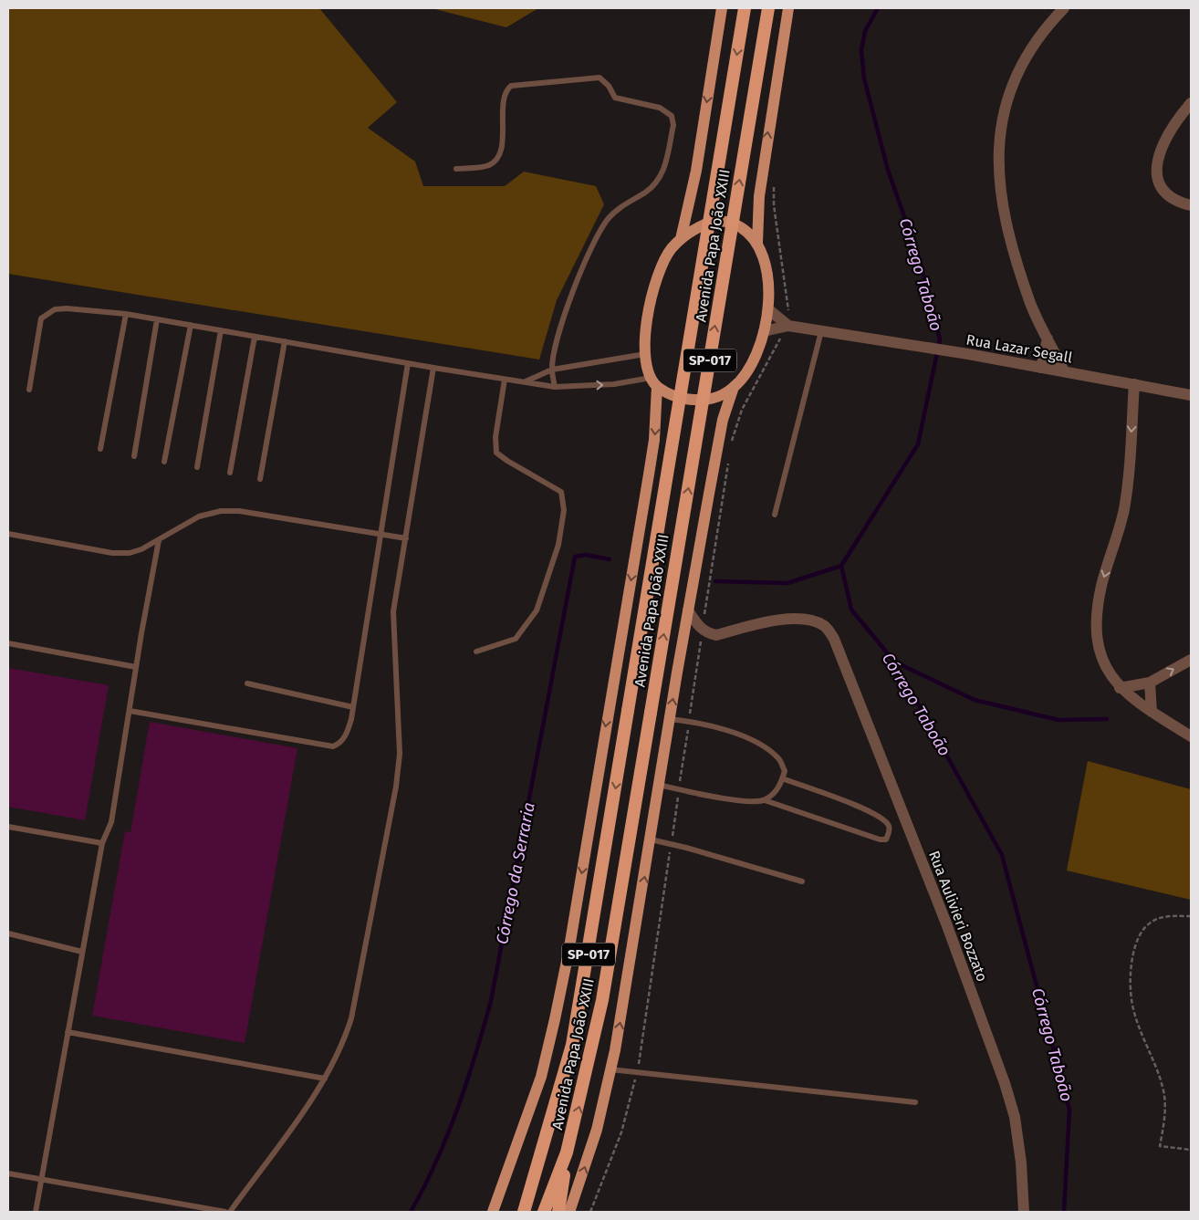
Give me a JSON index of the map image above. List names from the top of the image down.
{
  "streets": {
    "highway": ["Avenida Papa João XXIII", "SP-017"],
    "street": ["Rua Lazar Segall", "Rua Aulivieri Bozzato"]
  },
  "crossings": [
    ["Avenida Papa João XXIII", "Rua Lazar Segall"]
  ],
  "water": ["Córrego Taboão", "Córrego da Serraria"]
}
